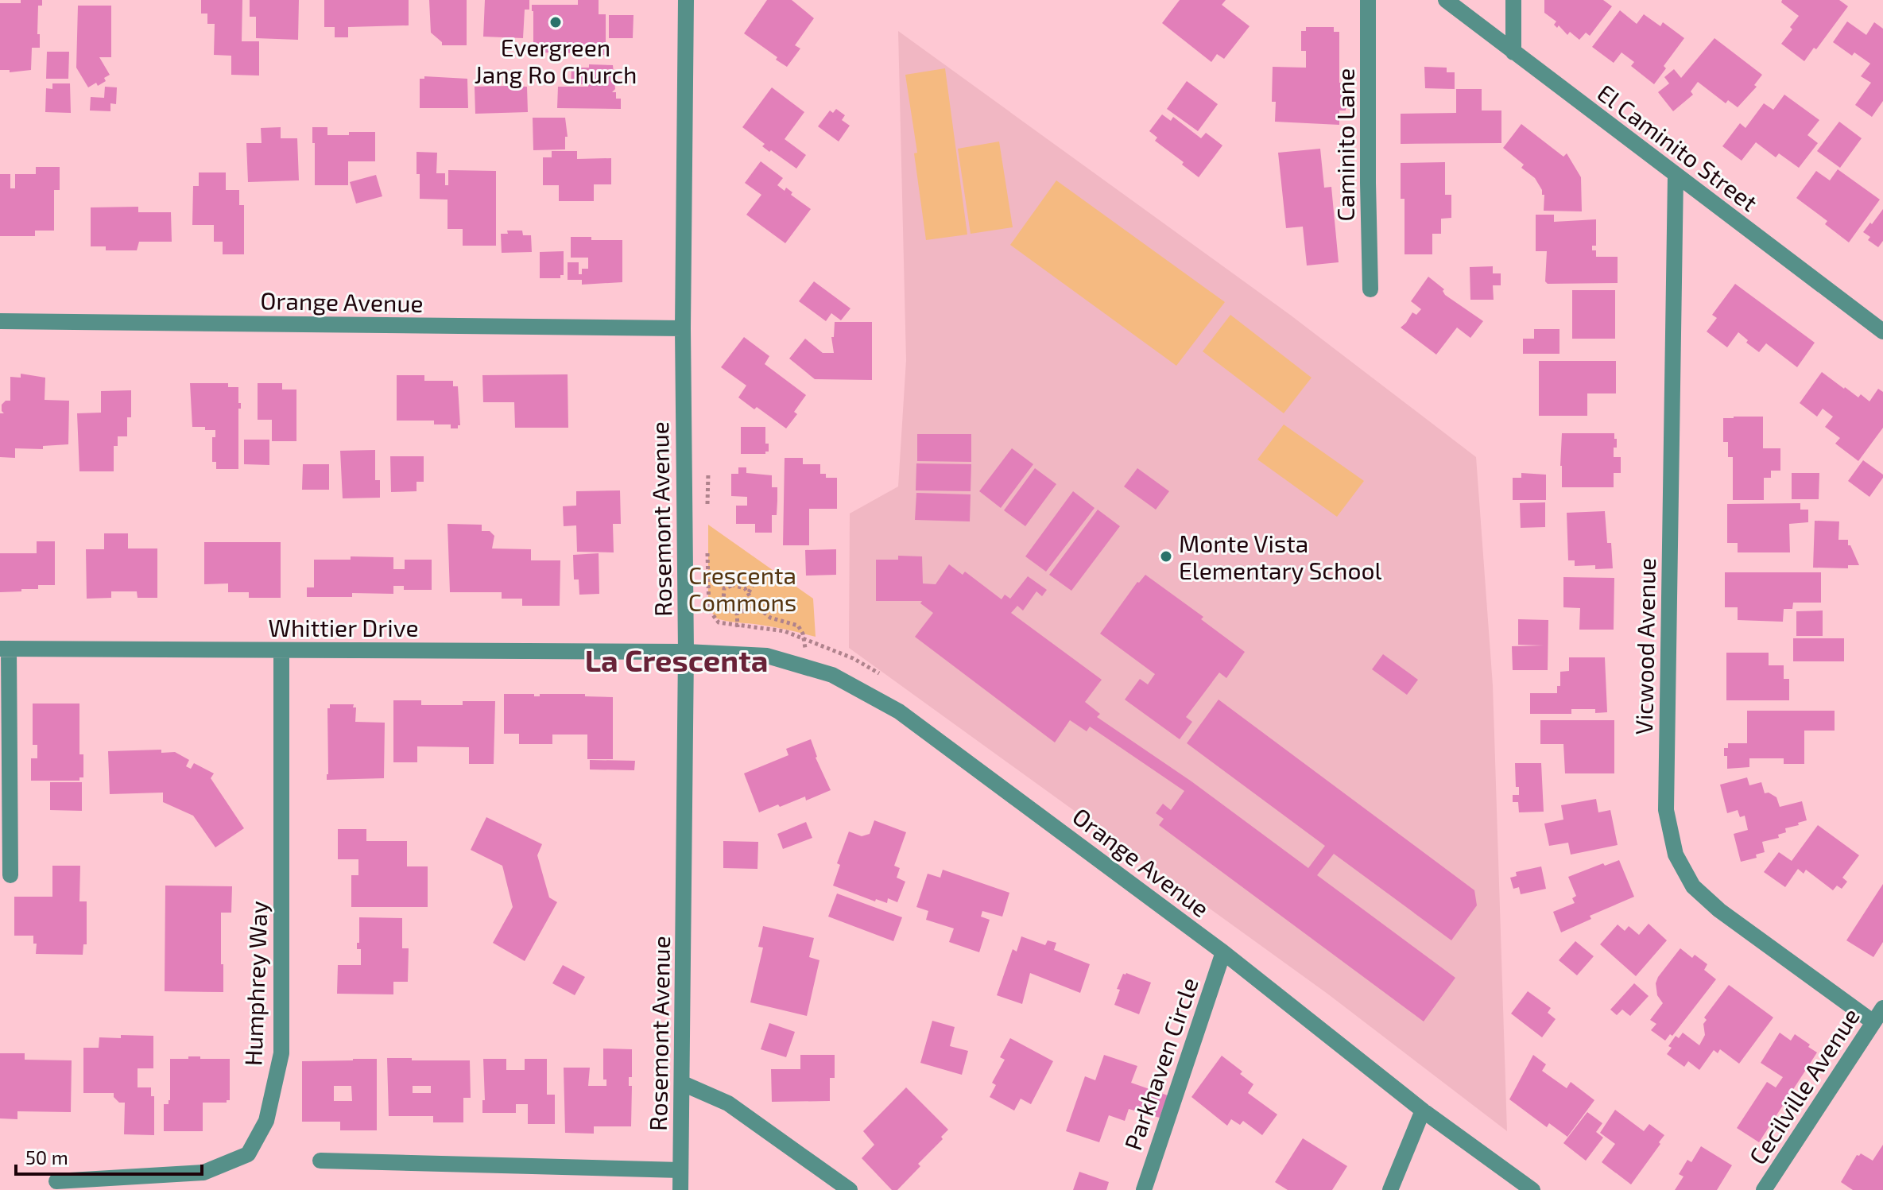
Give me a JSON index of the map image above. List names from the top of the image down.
{
  "streets": {
    "street": [
      "Caminito Lane",
      "El Caminito Street",
      "Orange Avenue",
      "Rosemont Avenue",
      "Whittier Drive",
      "Vicwood Avenue",
      "Humphrey Way",
      "Parkhaven Circle",
      "Cecilville Avenue"
    ]
  },
  "crossings": [
    ["El Caminito Street", "Vicwood Avenue"],
    ["Orange Avenue", "Rosemont Avenue"],
    ["Orange Avenue", "Whittier Drive"],
    ["Orange Avenue", "Parkhaven Circle"],
    ["Rosemont Avenue", "Whittier Drive"],
    ["Whittier Drive", "Humphrey Way"],
    ["Vicwood Avenue", "Cecilville Avenue"]
  ],
  "districts": ["La Crescenta"],
  "parks": ["Crescenta Commons"],
  "places": ["Evergreen Jang Ro Church", "Monte Vista Elementary School"],
  "scale_bar": "50 m"
}
